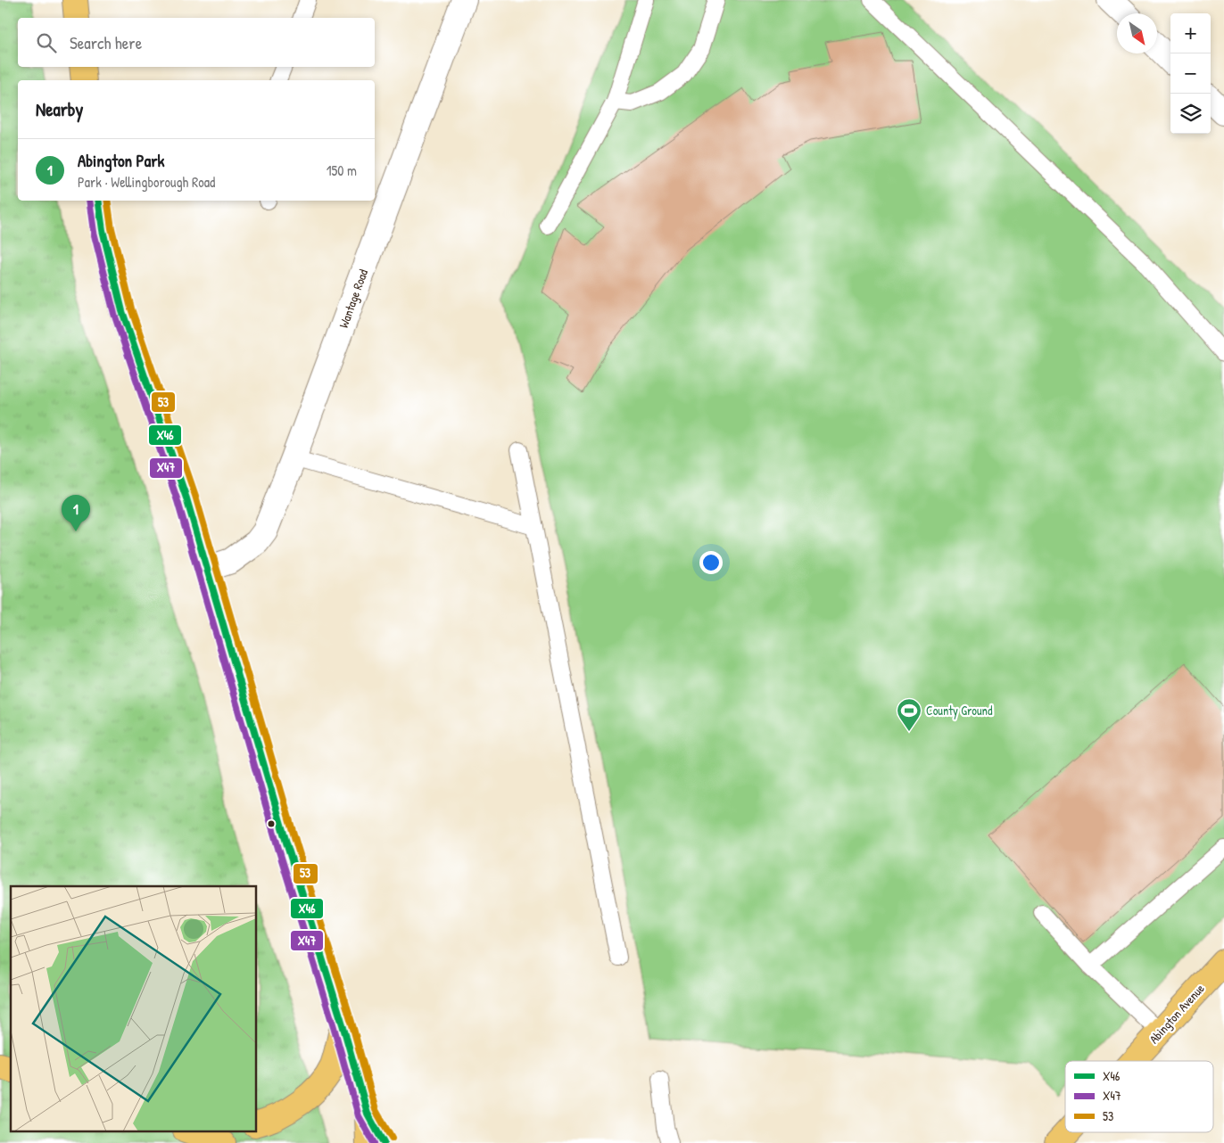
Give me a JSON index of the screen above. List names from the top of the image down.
{
  "streets": {
    "main road": ["Abington Avenue"],
    "street": ["Wantage Road"]
  },
  "places": {
    "sports": ["County Ground"]
  },
  "lines": ["transit line X46", "transit line X47", "transit line 53"],
  "legend": ["X46", "X47", "53"],
  "north": "bottom right",
  "page": {
    "map_buttons": ["+", "−"],
    "search": "Search here",
    "heading": "Nearby",
    "list": [
      {
        "mark": "1",
        "name": "Abington Park",
        "note": "Park · Wellingborough Road",
        "value": "150 m"
      }
    ],
    "pins": "1"
  }
}
